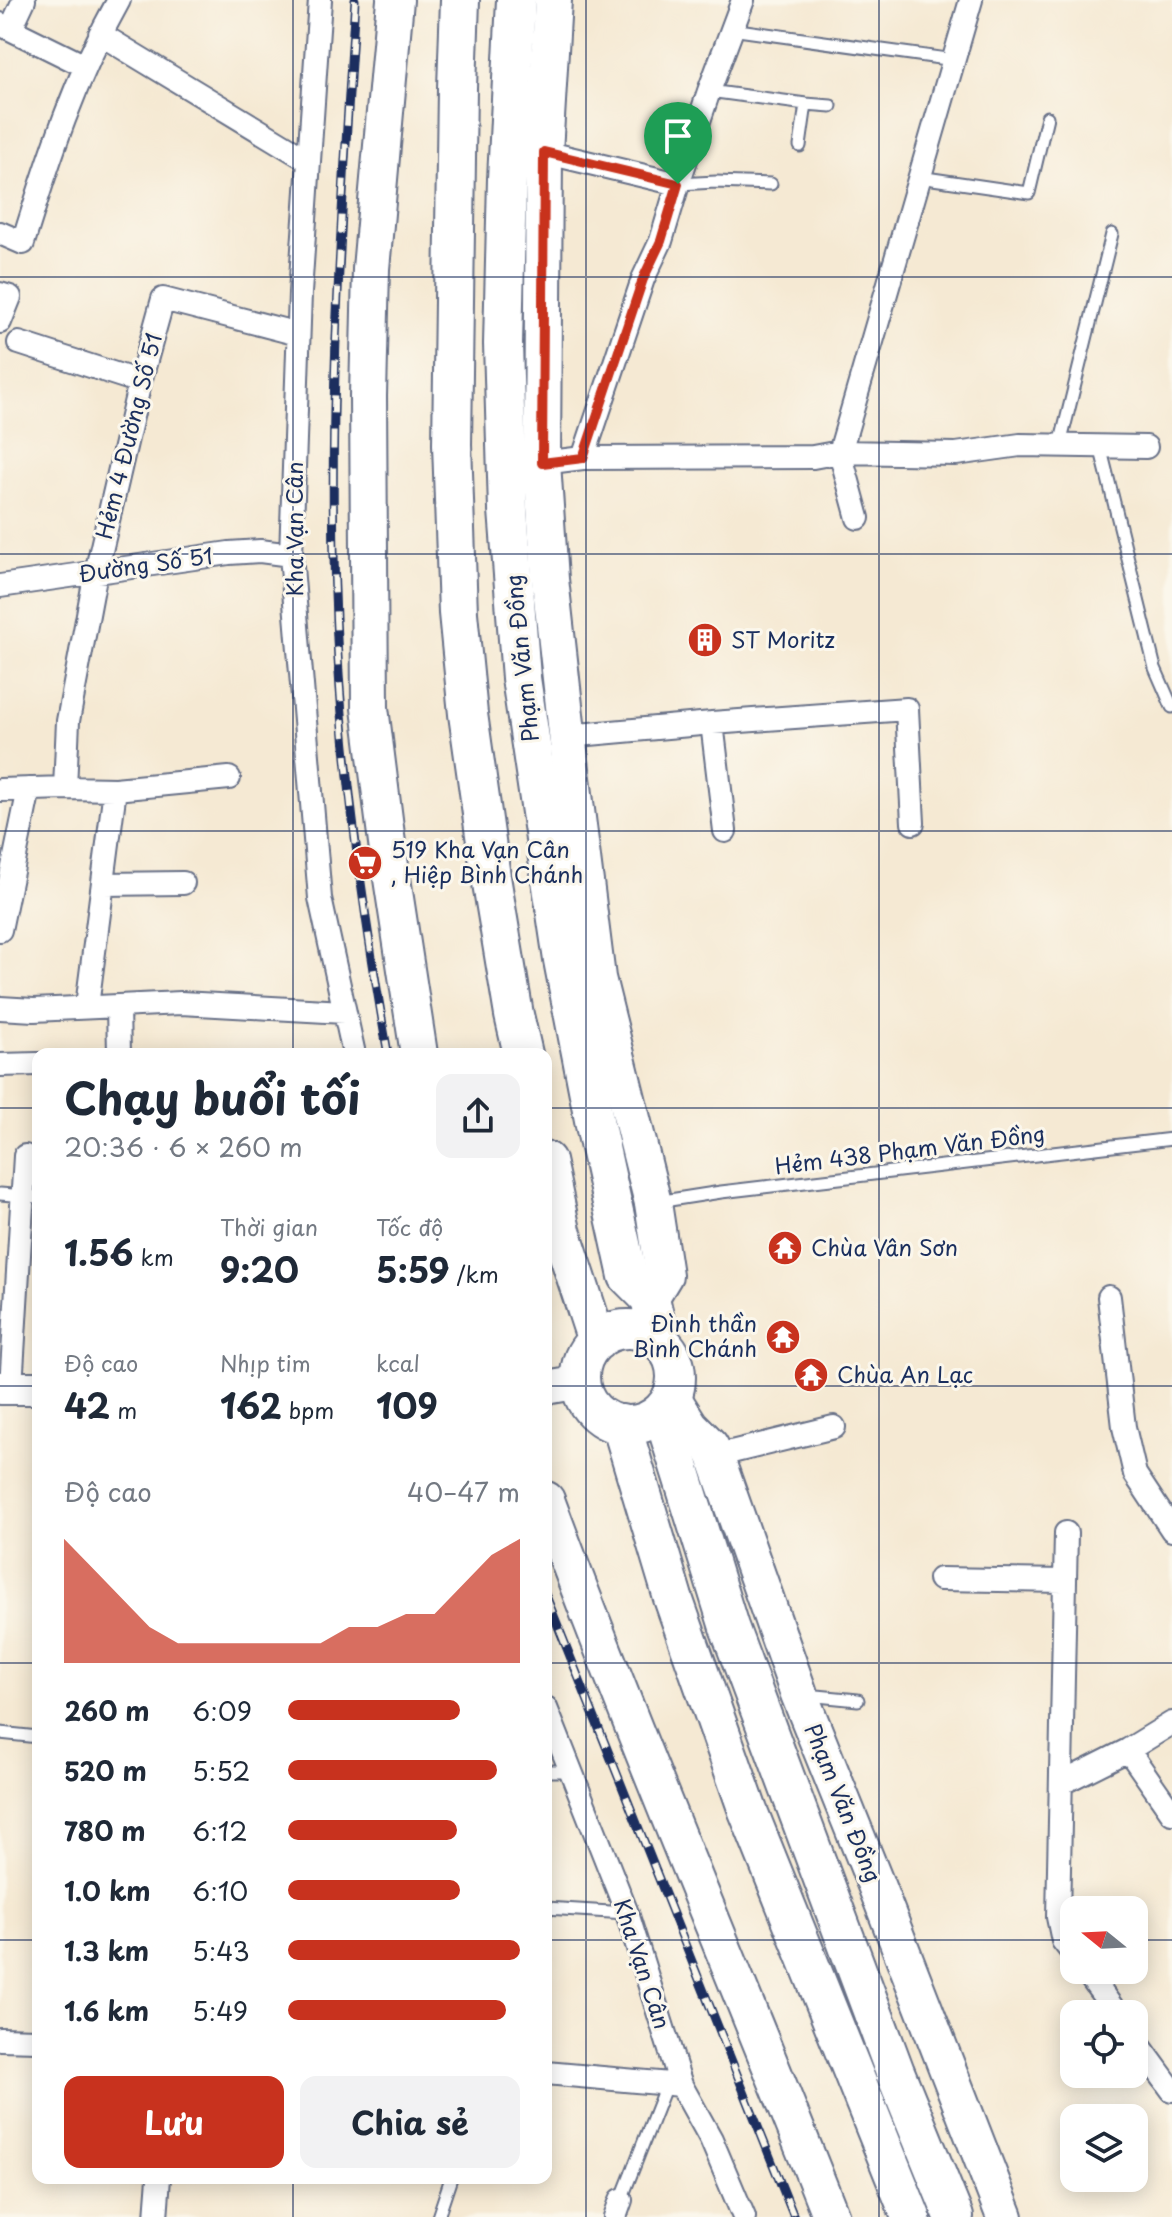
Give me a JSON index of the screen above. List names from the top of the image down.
{
  "streets": {
    "highway": ["Phạm Văn Đồng"],
    "street": ["Hẻm 4 Đường Số 51", "Kha Vạn Cân", "Đường Số 51"],
    "lane": ["Hẻm 438 Phạm Văn Đồng"]
  },
  "crossings": [
    ["Hẻm 4 Đường Số 51", "Kha Vạn Cân"],
    ["Hẻm 4 Đường Số 51", "Đường Số 51"],
    ["Kha Vạn Cân", "Đường Số 51"],
    ["Phạm Văn Đồng", "Hẻm 438 Phạm Văn Đồng"]
  ],
  "places": {
    "building": ["ST Moritz"],
    "supermarket": ["519 Kha Vạn Cân , Hiệp Bình Chánh"],
    "temple": ["Chùa Vân Sơn", "Đình thần Bình Chánh", "Chùa An Lạc"]
  },
  "north": "left",
  "page": {
    "heading": ["Chạy buổi tối", "20:36 · 6 × 260 m"],
    "stats": [
      ["1.56 km"],
      ["Thời gian", "9:20"],
      ["Tốc độ", "5:59 /km"],
      ["Độ cao", "42 m"],
      ["Nhịp tim", "162 bpm"],
      ["kcal", "109"]
    ],
    "chart": ["Độ cao", "40–47 m"],
    "list": [
      {
        "name": "260 m",
        "note": "6:09"
      },
      {
        "name": "520 m",
        "note": "5:52"
      },
      {
        "name": "780 m",
        "note": "6:12"
      },
      {
        "name": "1.0 km",
        "note": "6:10"
      },
      {
        "name": "1.3 km",
        "note": "5:43"
      },
      {
        "name": "1.6 km",
        "note": "5:49"
      }
    ],
    "buttons": ["Lưu", "Chia sẻ"]
  }
}
